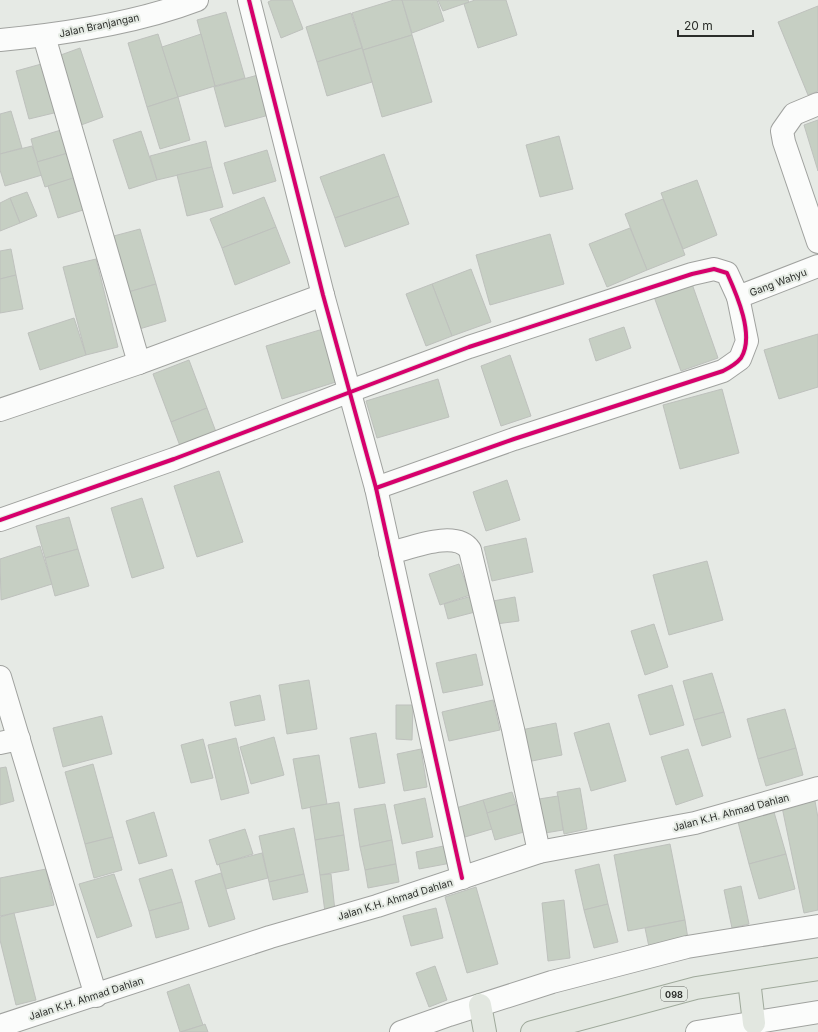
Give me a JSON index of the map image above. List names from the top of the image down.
{
  "streets": {
    "main road": ["098"],
    "street": ["Jalan Branjangan", "Gang Wahyu", "Jalan K.H. Ahmad Dahlan"]
  },
  "scale_bar": "20 m"
}
